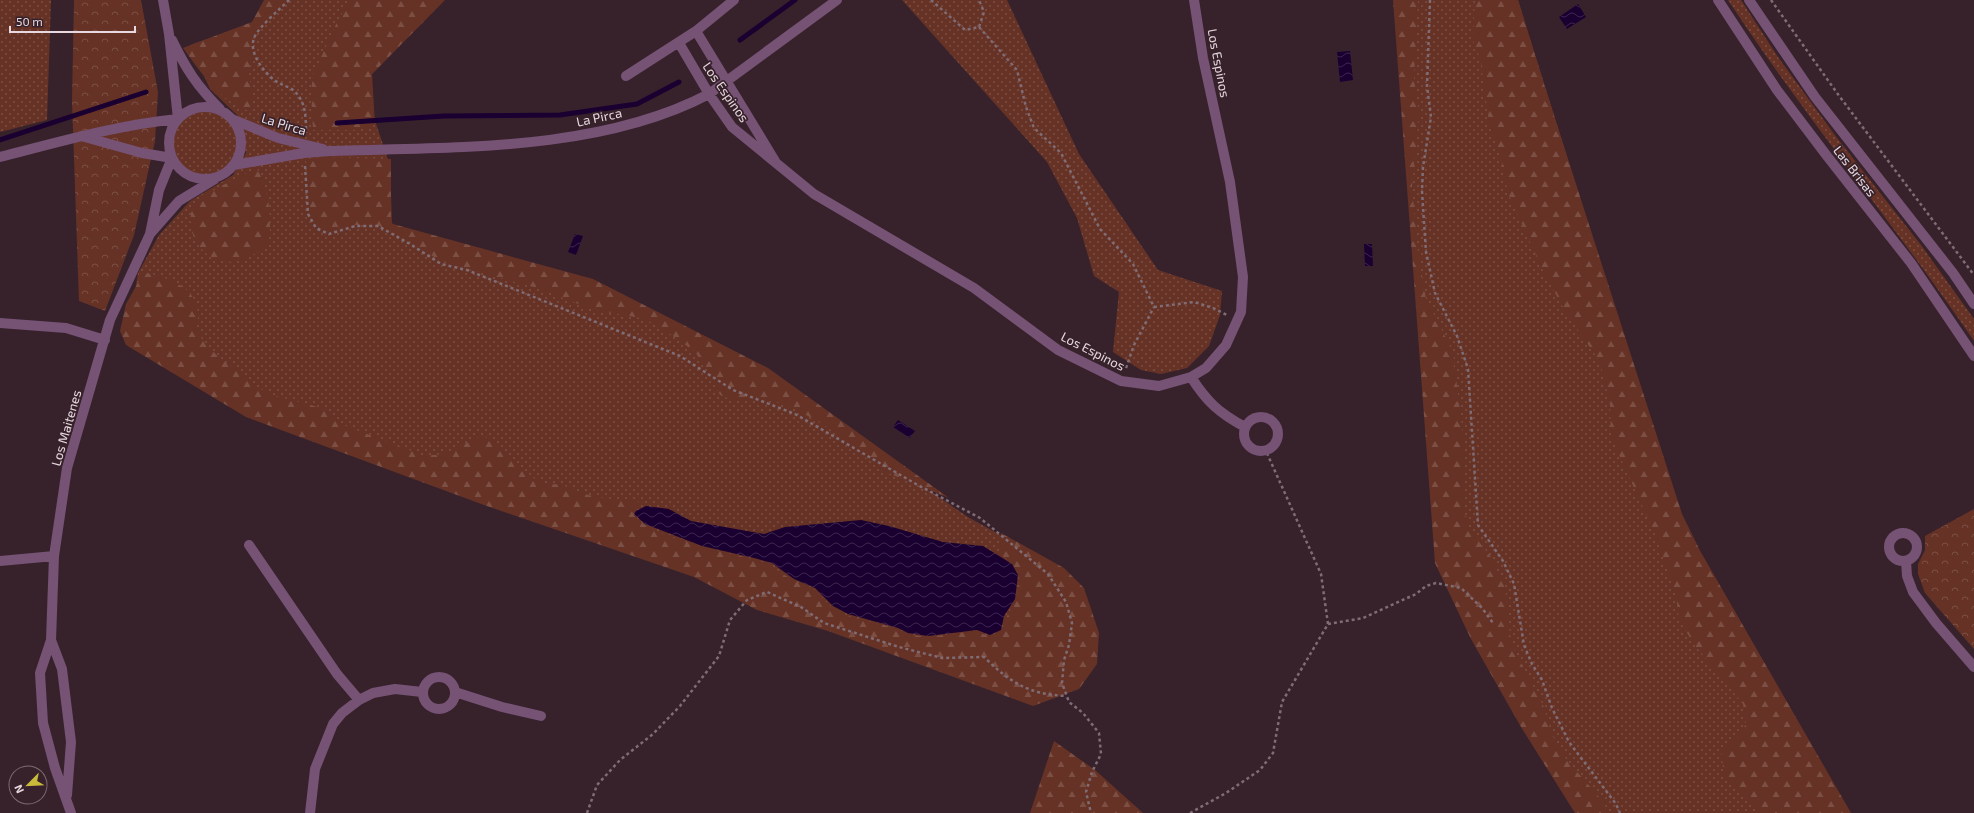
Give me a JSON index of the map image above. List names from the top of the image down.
{
  "streets": {
    "street": [
      "Los Espinos",
      "La Pirca",
      "Las Brisas",
      "Los Maitenes"
    ]
  },
  "crossings": [
    ["Los Espinos", "La Pirca"],
    ["La Pirca", "Los Maitenes"]
  ],
  "scale_bar": "50 m",
  "north": "bottom left"
}
